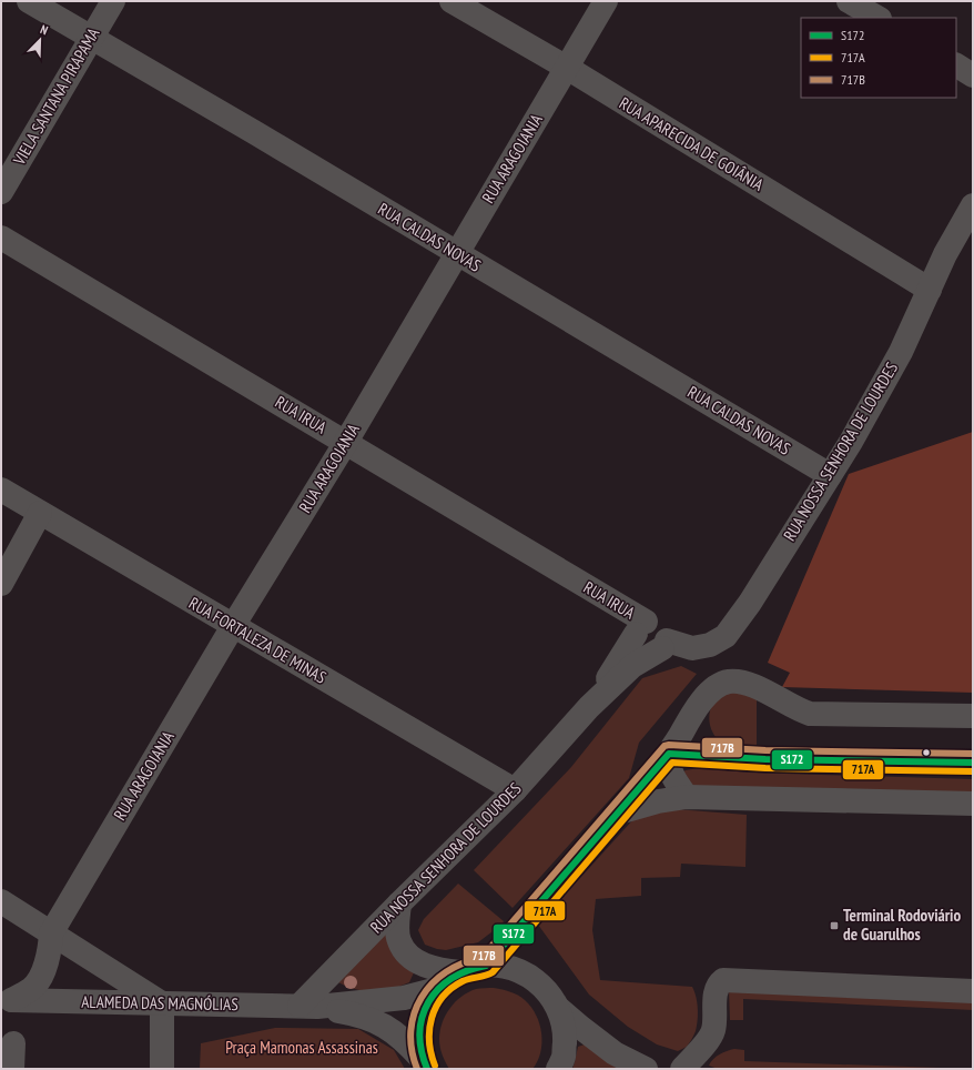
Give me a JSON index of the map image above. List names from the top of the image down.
{
  "streets": {
    "street": [
      "VIELA SANTANA PIRAPAMA",
      "RUA APARECIDA DE GOIÂNIA",
      "RUA ARAGOIANIA",
      "RUA CALDAS NOVAS",
      "RUA IRUA",
      "RUA NOSSA SENHORA DE LOURDES",
      "RUA FORTALEZA DE MINAS",
      "ALAMEDA DAS MAGNÓLIAS"
    ]
  },
  "crossings": [
    ["VIELA SANTANA PIRAPAMA", "RUA CALDAS NOVAS"],
    ["RUA APARECIDA DE GOIÂNIA", "RUA ARAGOIANIA"],
    ["RUA APARECIDA DE GOIÂNIA", "RUA NOSSA SENHORA DE LOURDES"],
    ["RUA ARAGOIANIA", "RUA CALDAS NOVAS"],
    ["RUA ARAGOIANIA", "RUA IRUA"],
    ["RUA ARAGOIANIA", "RUA FORTALEZA DE MINAS"],
    ["RUA CALDAS NOVAS", "RUA NOSSA SENHORA DE LOURDES"],
    ["RUA IRUA", "RUA NOSSA SENHORA DE LOURDES"],
    ["RUA NOSSA SENHORA DE LOURDES", "RUA FORTALEZA DE MINAS"],
    ["RUA NOSSA SENHORA DE LOURDES", "ALAMEDA DAS MAGNÓLIAS"]
  ],
  "parks": ["Praça Mamonas Assassinas"],
  "places": {
    "transit": ["Terminal Rodoviário de Guarulhos"]
  },
  "lines": ["transit line 717B", "transit line S172", "transit line 717A"],
  "legend": ["S172", "717A", "717B"],
  "north": "top right"
}
